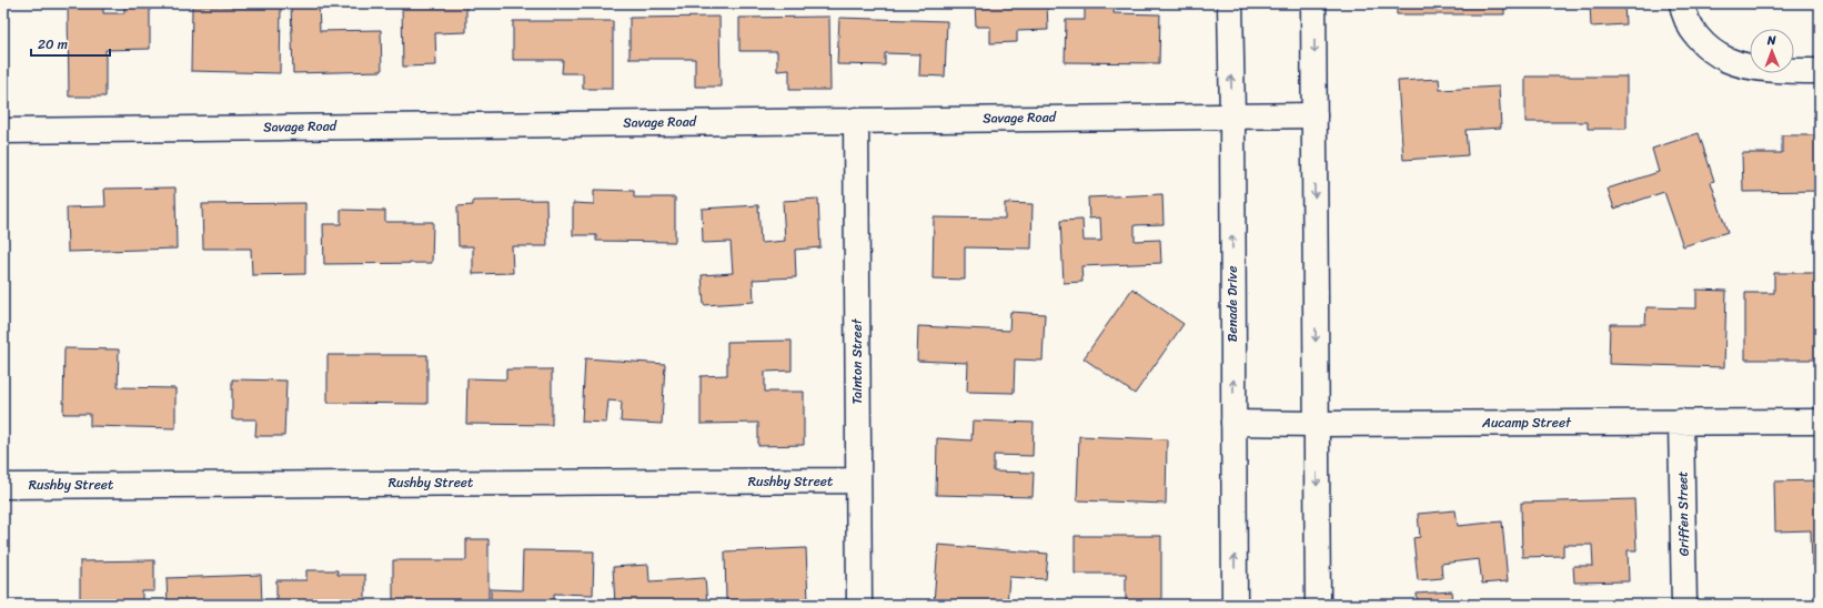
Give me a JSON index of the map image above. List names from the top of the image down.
{
  "streets": {
    "street": [
      "Savage Road",
      "Benade Drive",
      "Tainton Street",
      "Aucamp Street",
      "Rushby Street",
      "Griffen Street"
    ]
  },
  "crossings": [
    ["Savage Road", "Benade Drive"],
    ["Savage Road", "Tainton Street"],
    ["Benade Drive", "Aucamp Street"],
    ["Tainton Street", "Rushby Street"],
    ["Aucamp Street", "Griffen Street"]
  ],
  "scale_bar": "20 m",
  "north": "top"
}
